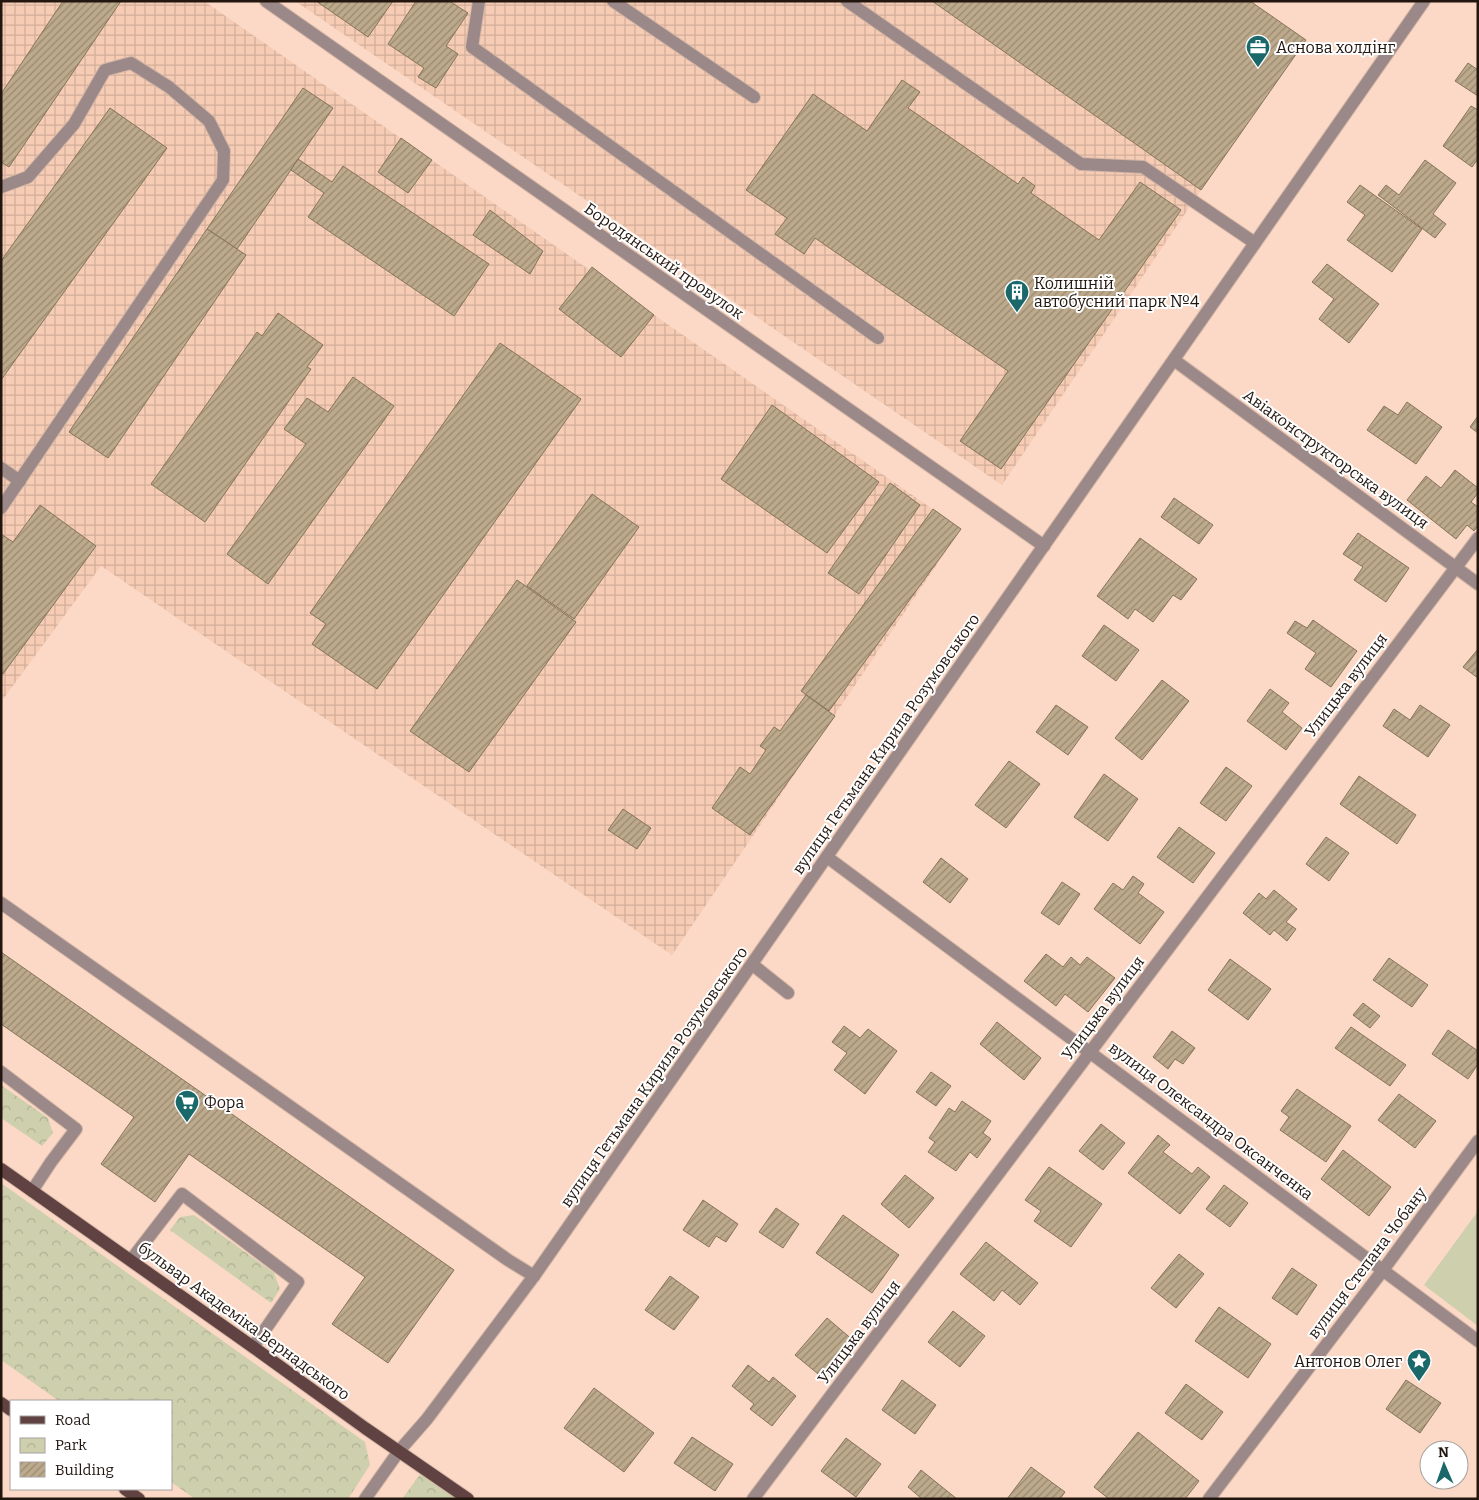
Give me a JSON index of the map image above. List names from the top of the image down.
{
  "streets": {
    "main road": ["бульвар Академіка Вернадського"],
    "street": [
      "Бородянський провулок",
      "Авіаконструкторська вулиця",
      "Улицька вулиця",
      "вулиця Гетьмана Кирила Розумовського",
      "вулиця Олександра Оксанченка",
      "вулиця Степана Чобану"
    ]
  },
  "crossings": [
    ["Бородянський провулок", "вулиця Гетьмана Кирила Розумовського"],
    ["Авіаконструкторська вулиця", "Улицька вулиця"],
    ["Авіаконструкторська вулиця", "вулиця Гетьмана Кирила Розумовського"],
    ["Улицька вулиця", "вулиця Олександра Оксанченка"],
    ["вулиця Гетьмана Кирила Розумовського", "вулиця Олександра Оксанченка"],
    ["вулиця Гетьмана Кирила Розумовського", "бульвар Академіка Вернадського"],
    ["вулиця Олександра Оксанченка", "вулиця Степана Чобану"]
  ],
  "places": {
    "office": ["Аснова холдінг"],
    "building": ["Колишній автобусний парк №4"],
    "supermarket": ["Фора"],
    "place": ["Антонов Олег"]
  },
  "legend": ["Road", "Park", "Building"],
  "north": "top"
}
